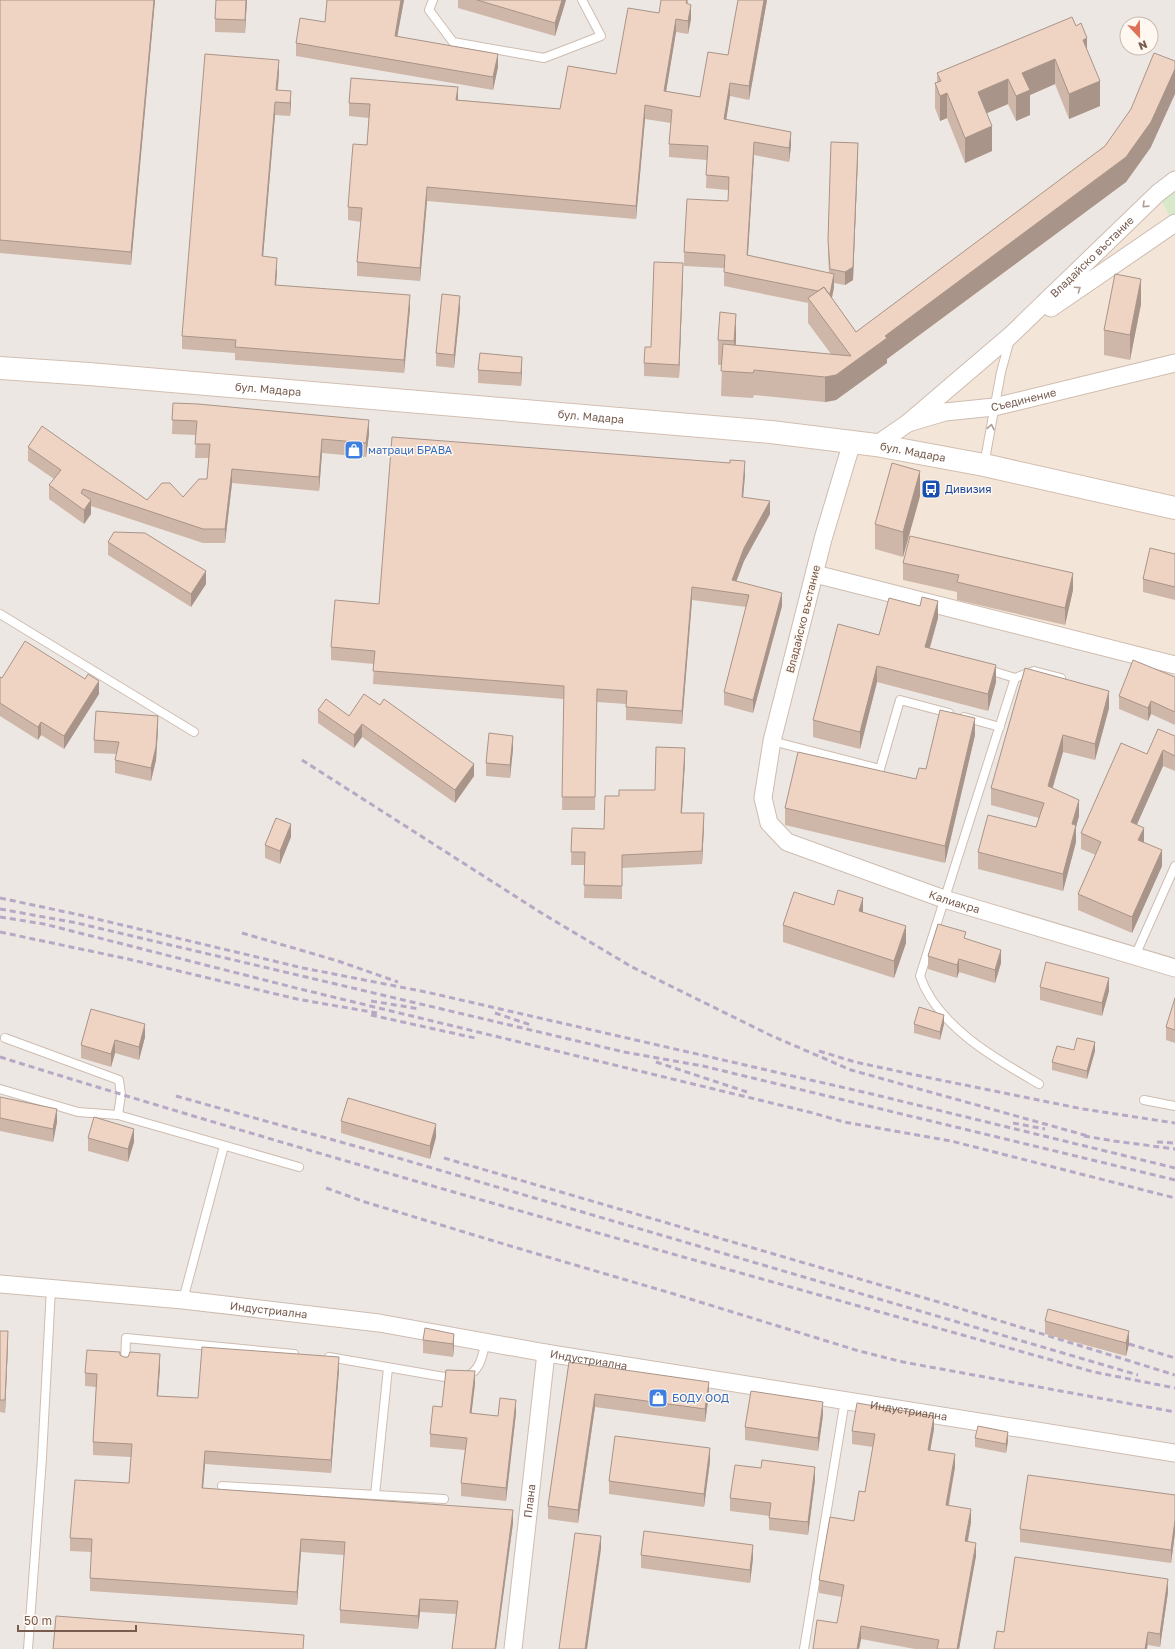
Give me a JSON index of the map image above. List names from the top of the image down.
{
  "streets": {
    "main road": ["бул. Мадара"],
    "street": [
      "Владайско въстание",
      "Съединение",
      "Калиакра",
      "Индустриална",
      "Плана"
    ]
  },
  "crossings": [
    ["Владайско въстание", "бул. Мадара"],
    ["Владайско въстание", "Съединение"],
    ["Владайско въстание", "Калиакра"],
    ["бул. Мадара", "Съединение"],
    ["Индустриална", "Плана"]
  ],
  "places": {
    "shop": ["матраци БРАВА", "БОДУ ООД"],
    "bus stop": ["Дивизия"]
  },
  "scale_bar": "50 m",
  "north": "bottom"
}
